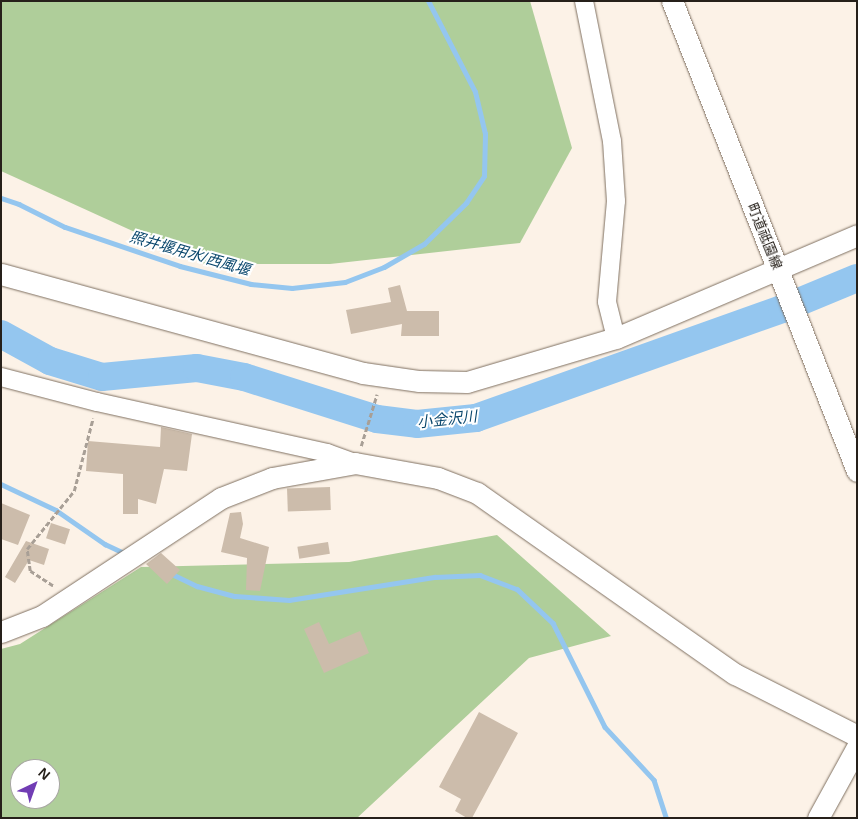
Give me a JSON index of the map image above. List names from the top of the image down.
{
  "streets": {
    "street": ["町道祗園線"]
  },
  "water": ["照井堰用水/西風堰", "小金沢川"],
  "north": "top right"
}
